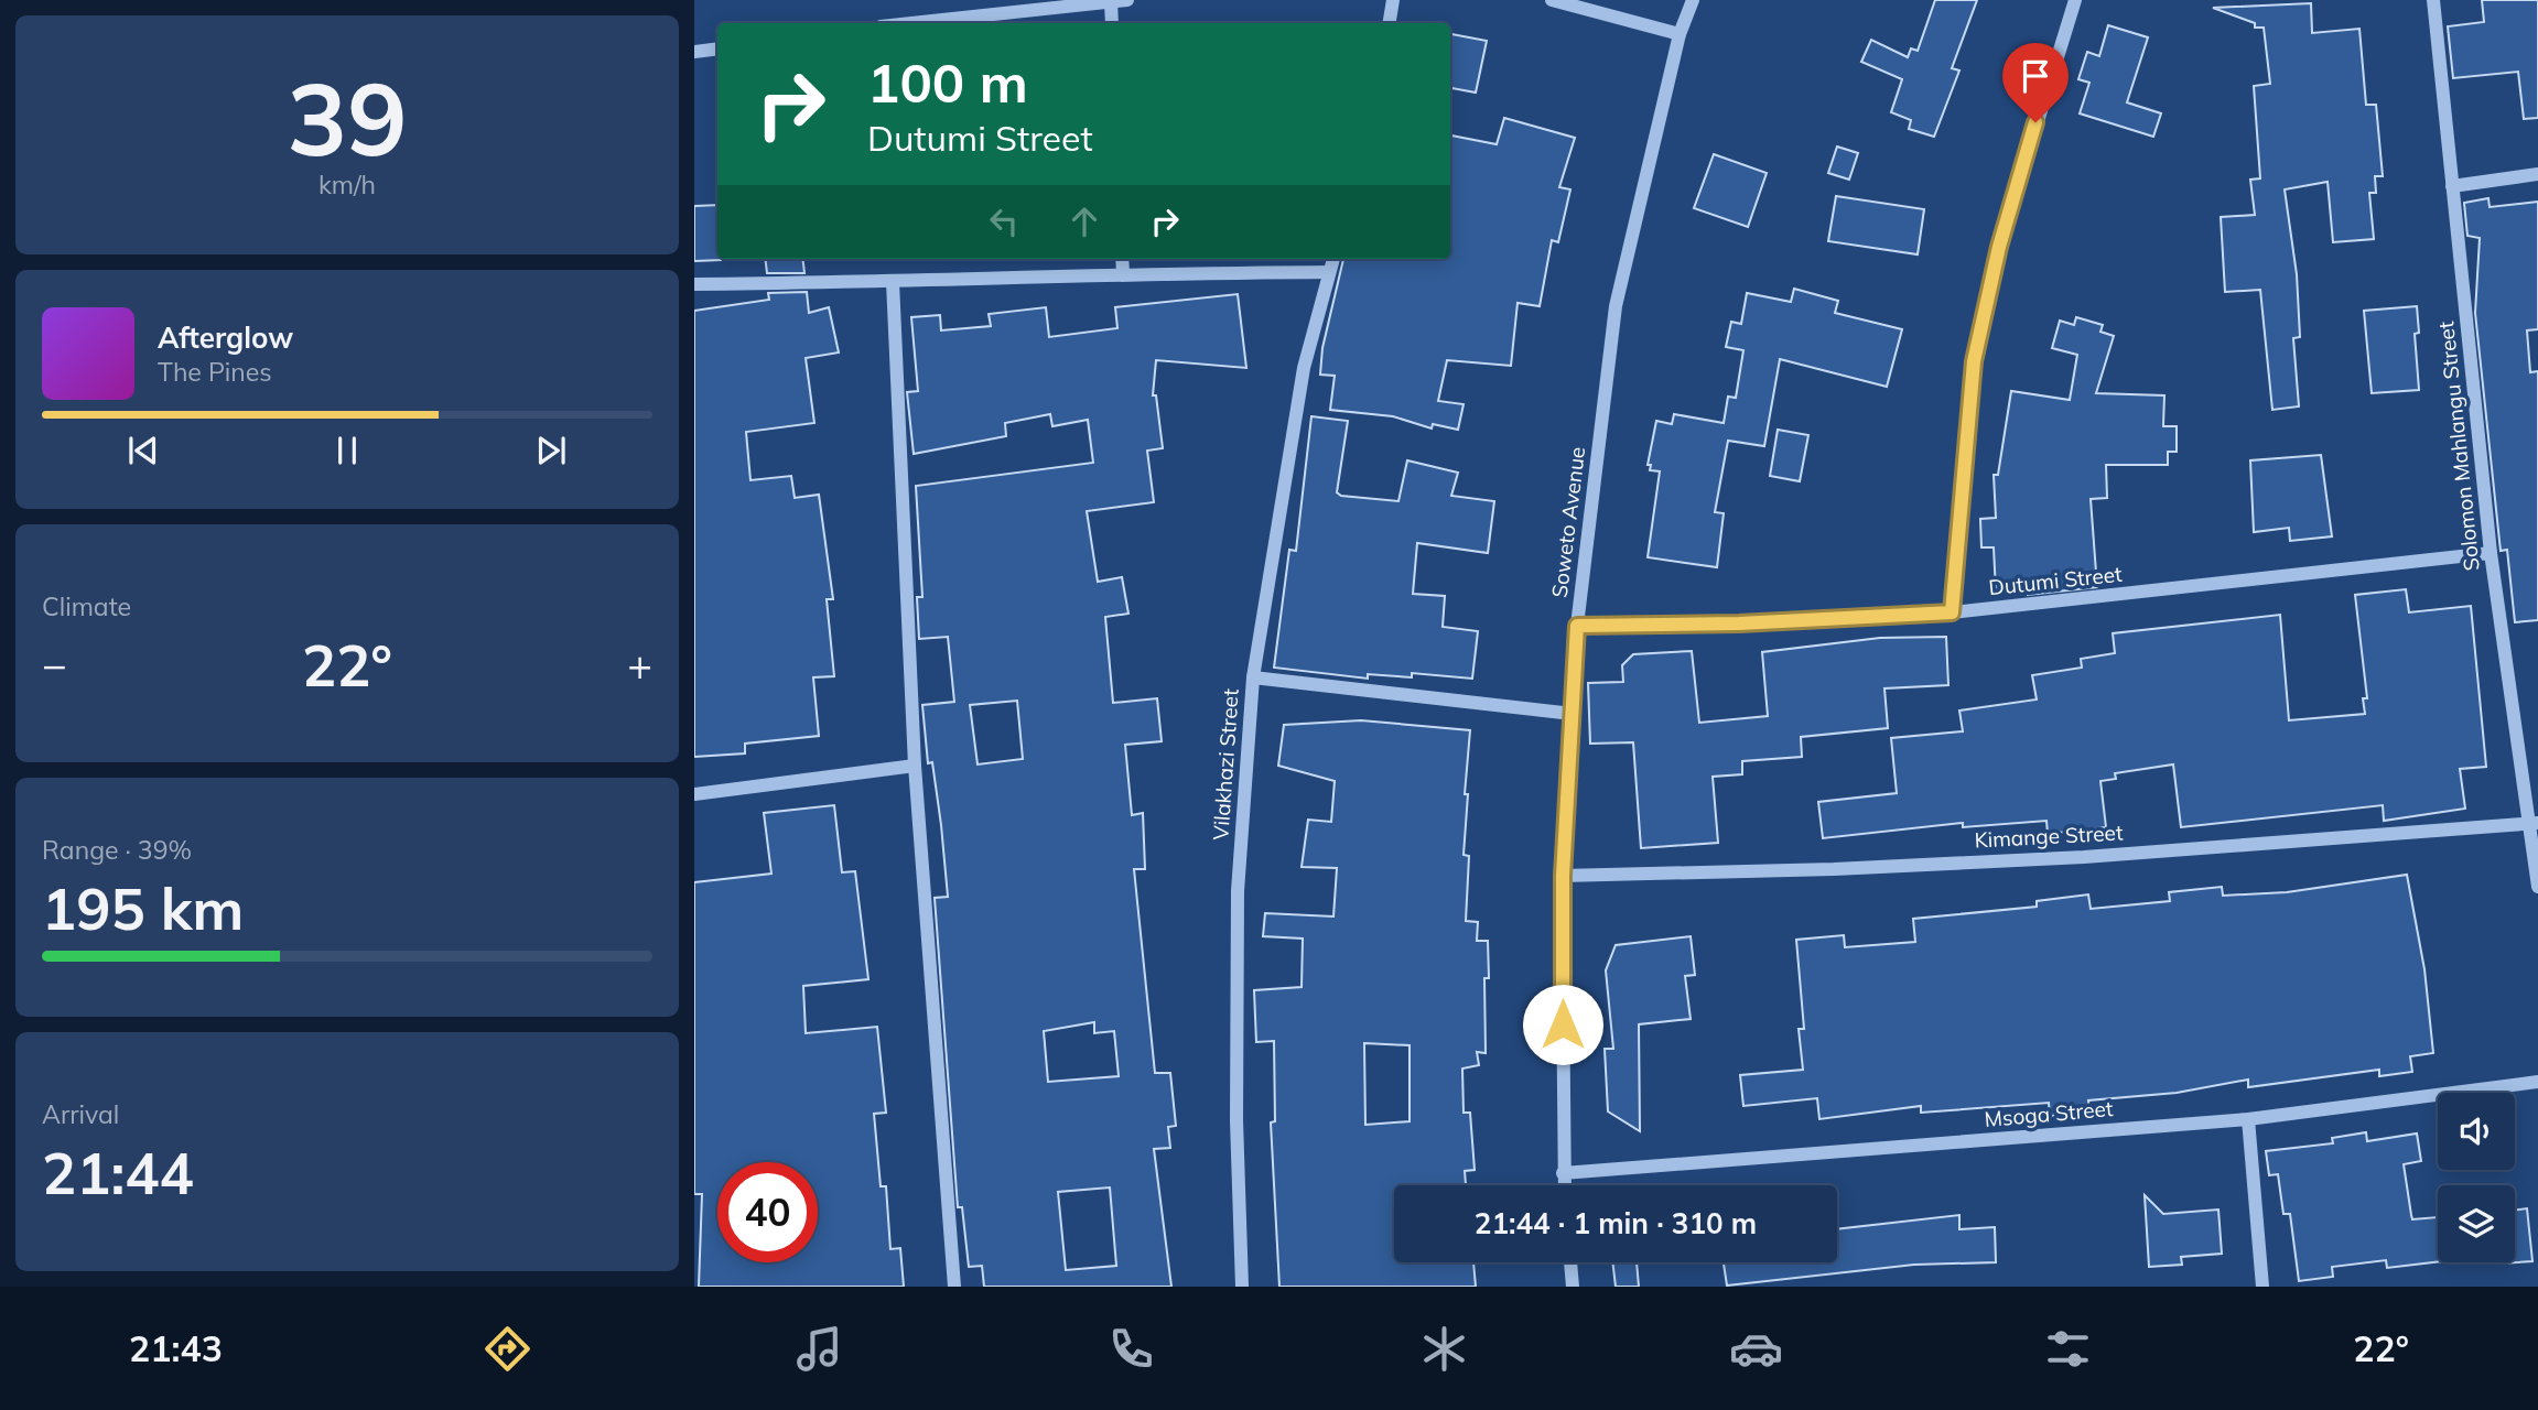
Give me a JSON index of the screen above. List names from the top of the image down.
{
  "streets": {
    "street": [
      "Solomon Mahlangu Street",
      "Soweto Avenue",
      "Dutumi Street",
      "Vilakhazi Street",
      "Kimange Street",
      "Msoga Street"
    ]
  },
  "crossings": [
    ["Solomon Mahlangu Street", "Dutumi Street"],
    ["Solomon Mahlangu Street", "Kimange Street"],
    ["Soweto Avenue", "Dutumi Street"],
    ["Soweto Avenue", "Kimange Street"],
    ["Soweto Avenue", "Msoga Street"]
  ],
  "page": {
    "tile": [
      ["39", "km/h"],
      "Climate",
      ["Range · 39%", "195 km"],
      ["Arrival", "21:44"]
    ],
    "turn": ["100 m", "Dutumi Street"],
    "song": ["Afterglow", "The Pines"],
    "heat": ["−", "22°", "+"],
    "limit": "40",
    "trip": "21:44 · 1 min · 310 m",
    "tabs": ["21:43", "22°"]
  }
}
